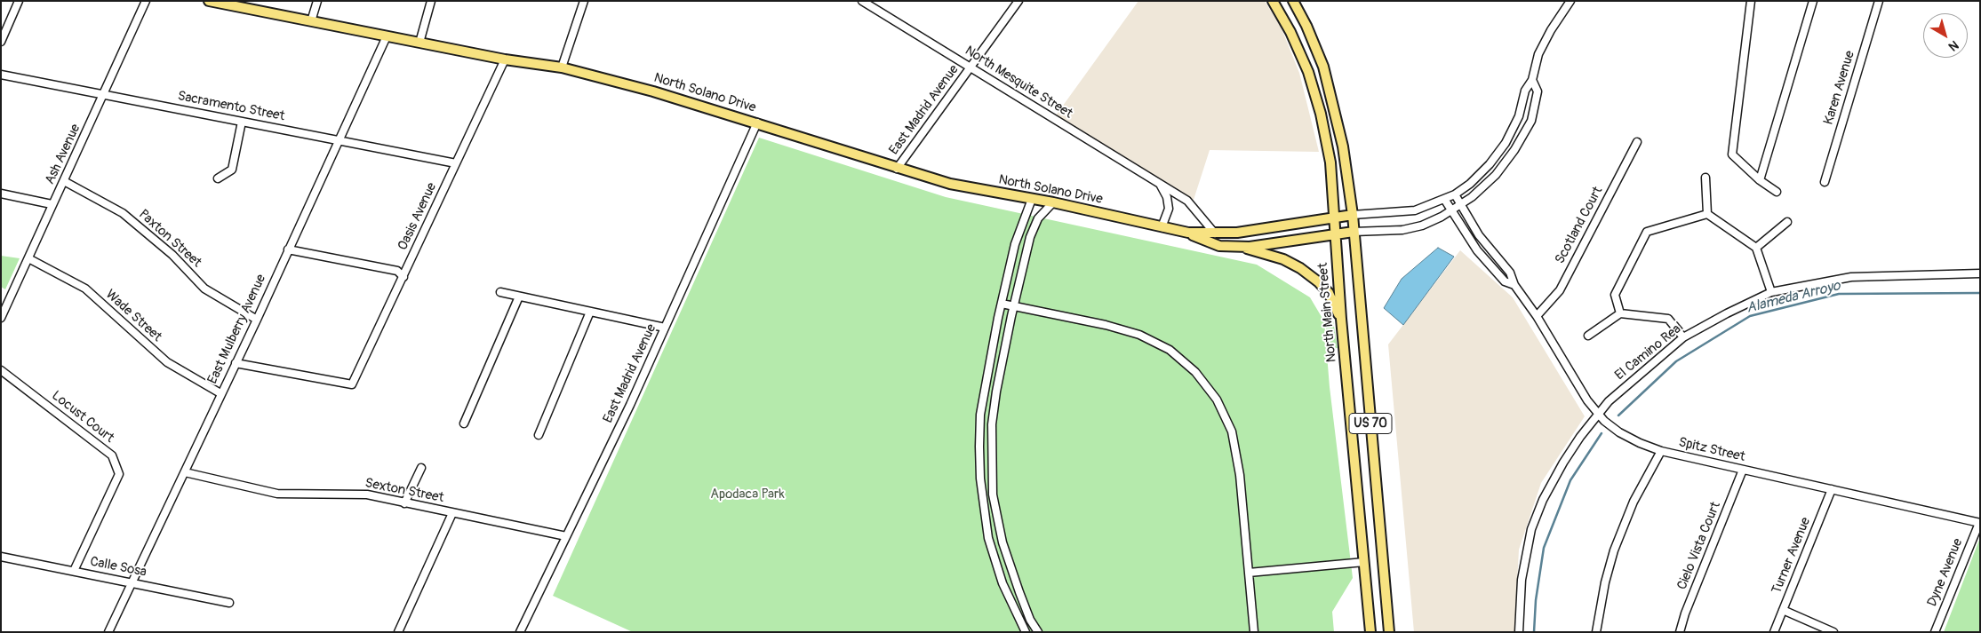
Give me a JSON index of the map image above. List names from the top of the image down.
{
  "streets": {
    "main road": ["North Solano Drive", "North Main Street", "US 70"],
    "street": [
      "North Mesquite Street",
      "Karen Avenue",
      "Sacramento Street",
      "East Madrid Avenue",
      "Ash Avenue",
      "Oasis Avenue",
      "Scotland Court",
      "Paxton Street",
      "Wade Street",
      "East Mulberry Avenue",
      "El Camino Real",
      "Locust Court",
      "Spitz Street",
      "Sexton Street",
      "Cielo Vista Court",
      "Turner Avenue",
      "Calle Sosa",
      "Dyne Avenue"
    ]
  },
  "crossings": [
    ["North Mesquite Street", "North Solano Drive"],
    ["North Mesquite Street", "East Madrid Avenue"],
    ["North Solano Drive", "East Madrid Avenue"],
    ["North Solano Drive", "Oasis Avenue"],
    ["North Solano Drive", "North Main Street"],
    ["North Solano Drive", "East Mulberry Avenue"],
    ["North Solano Drive", "US 70"],
    ["Sacramento Street", "Ash Avenue"],
    ["Sacramento Street", "Oasis Avenue"],
    ["Sacramento Street", "East Mulberry Avenue"],
    ["East Madrid Avenue", "Sexton Street"],
    ["Ash Avenue", "Paxton Street"],
    ["Ash Avenue", "Wade Street"],
    ["Oasis Avenue", "East Mulberry Avenue"],
    ["Scotland Court", "Spitz Street"],
    ["Paxton Street", "East Mulberry Avenue"],
    ["Wade Street", "East Mulberry Avenue"],
    ["East Mulberry Avenue", "Sexton Street"],
    ["East Mulberry Avenue", "Calle Sosa"],
    ["El Camino Real", "Spitz Street"],
    ["Locust Court", "Calle Sosa"],
    ["Spitz Street", "Cielo Vista Court"],
    ["Spitz Street", "Turner Avenue"],
    ["Spitz Street", "Dyne Avenue"]
  ],
  "water": ["Alameda Arroyo"],
  "parks": ["Apodaca Park"],
  "north": "bottom right"
}
